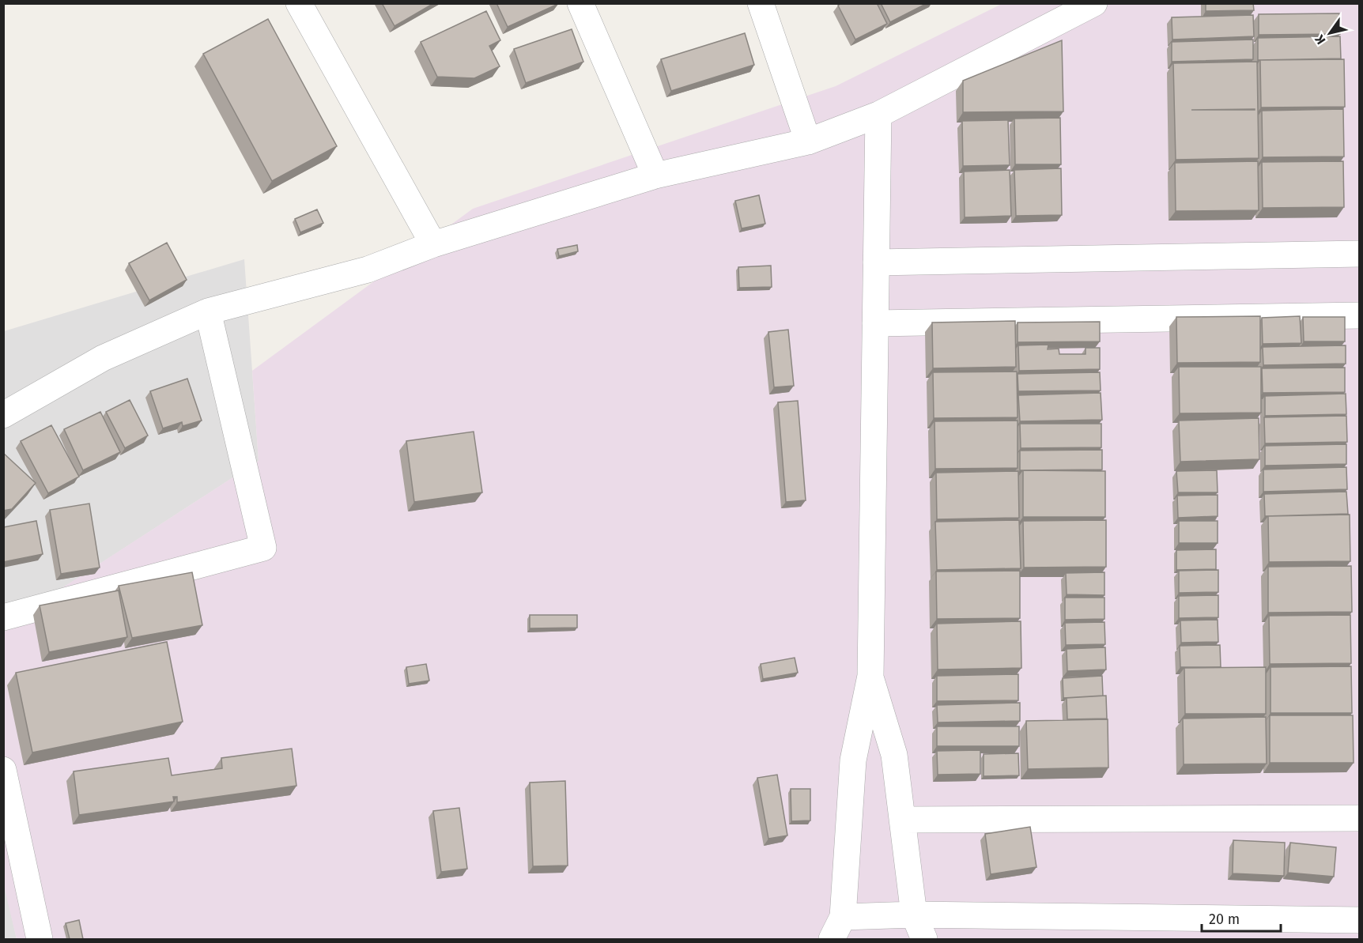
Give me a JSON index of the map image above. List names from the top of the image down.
{
  "scale_bar": "20 m",
  "north": "bottom left"
}
